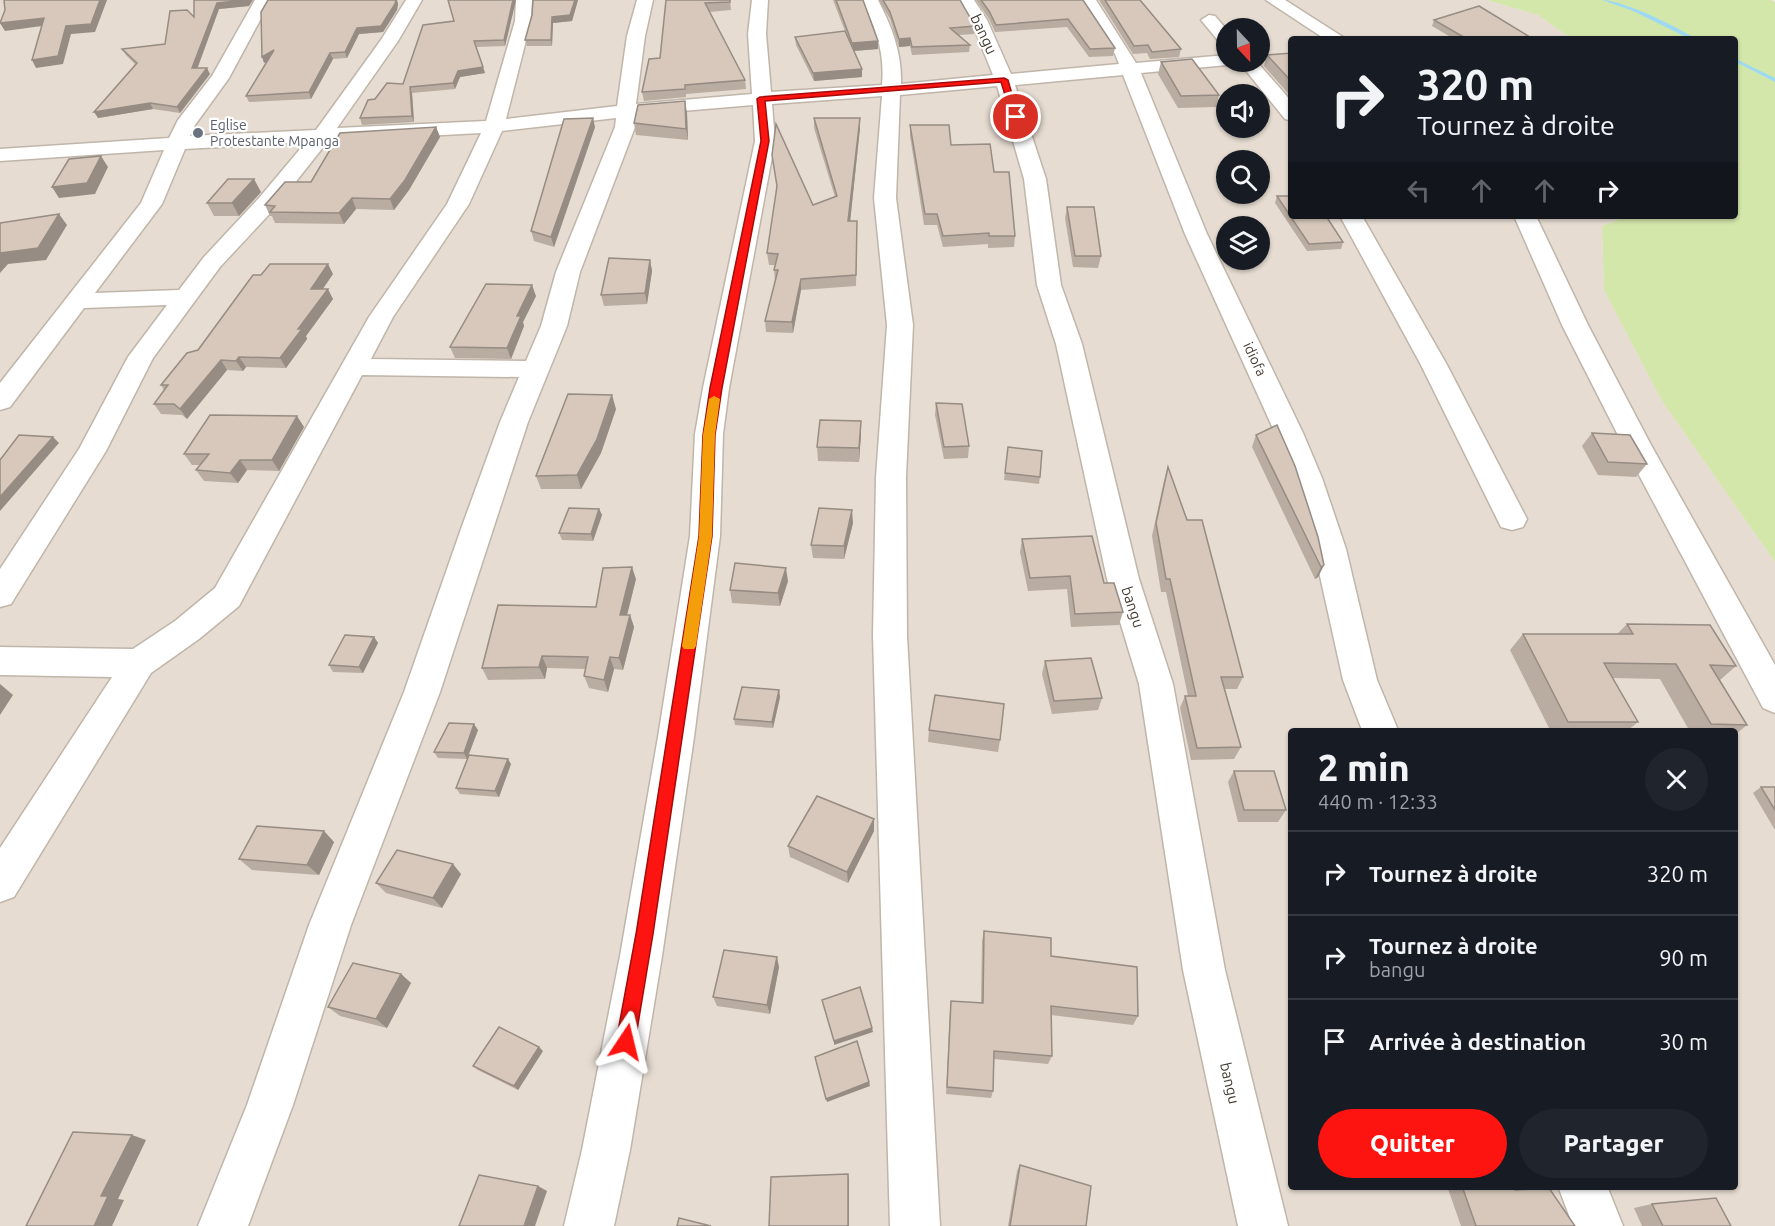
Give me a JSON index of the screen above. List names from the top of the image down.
{
  "streets": {
    "street": ["bangu", "idiofa"]
  },
  "places": ["Eglise Protestante Mpanga"],
  "north": "bottom",
  "page": {
    "turn": ["320 m", "Tournez à droite"],
    "heading": ["2 min", "440 m · 12:33"],
    "list": [
      {
        "name": "Tournez à droite",
        "value": "320 m"
      },
      {
        "name": "Tournez à droite",
        "note": "bangu",
        "value": "90 m"
      },
      {
        "name": "Arrivée à destination",
        "value": "30 m"
      }
    ],
    "buttons": ["Quitter", "Partager"]
  }
}
